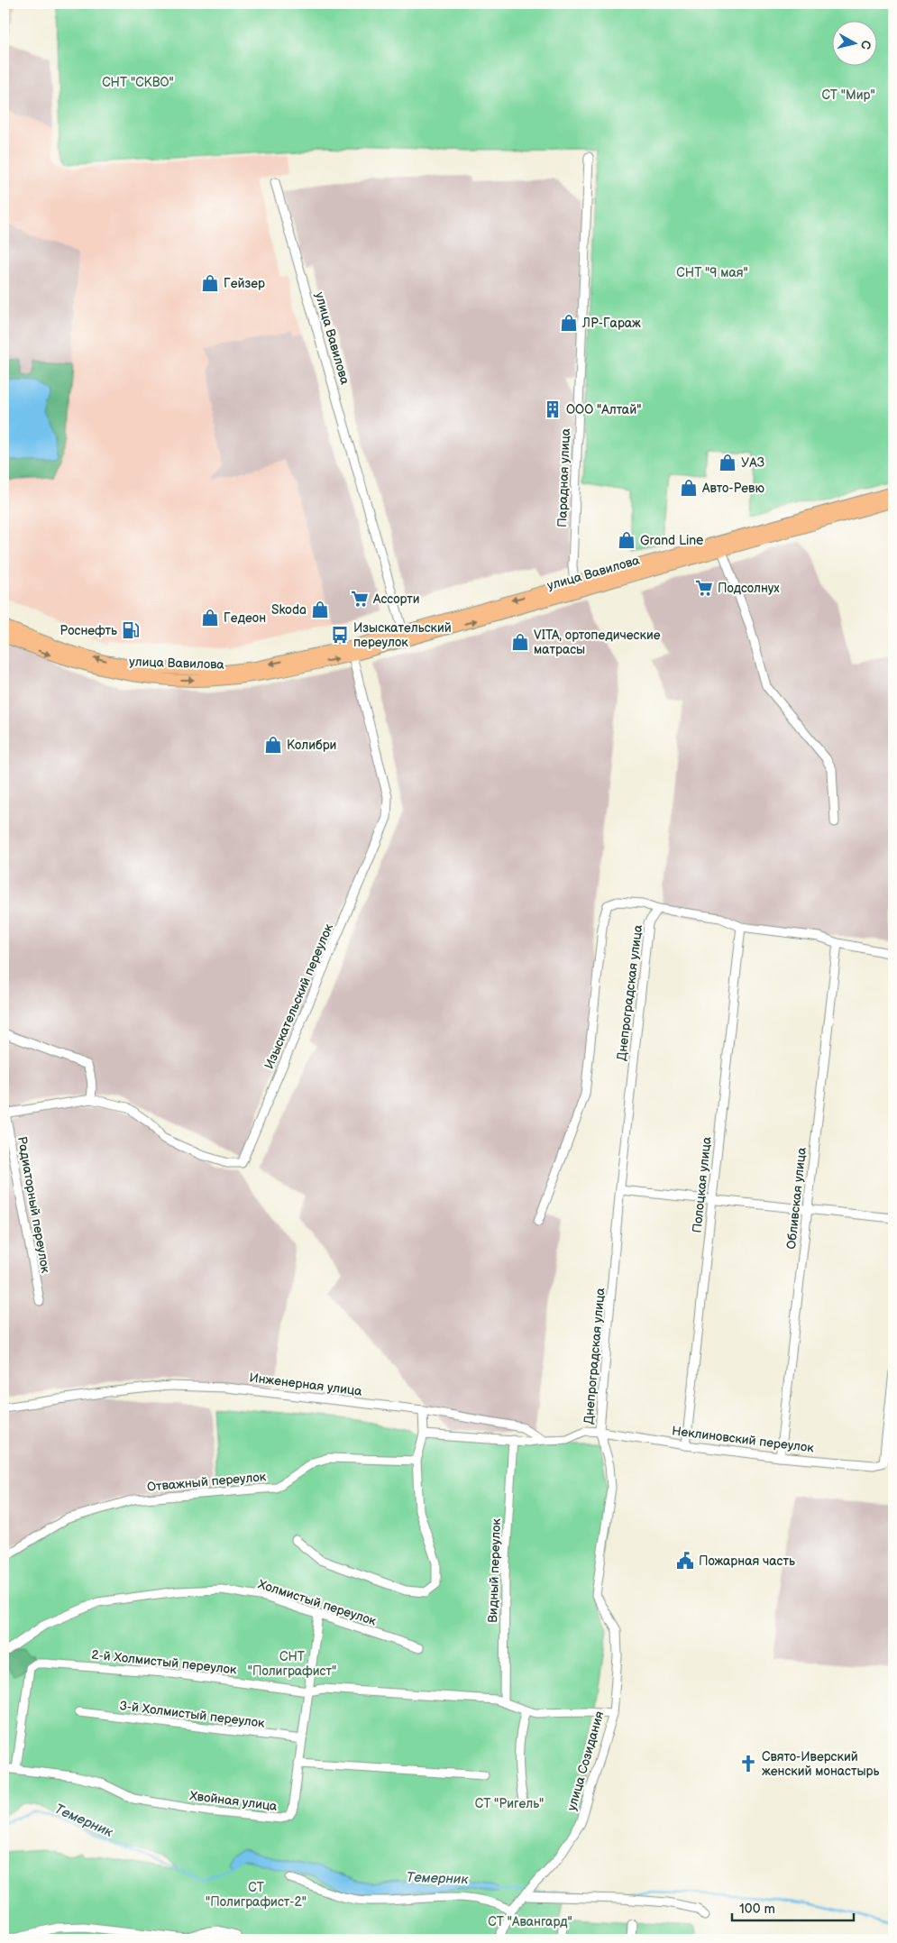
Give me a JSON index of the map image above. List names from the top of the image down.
{
  "streets": {
    "main road": ["улица Вавилова"],
    "street": [
      "Парадная улица",
      "Днепроградская улица",
      "Изыскательский переулок",
      "Полоцкая улица",
      "Обливская улица",
      "Радиаторный переулок",
      "Инженерная улица",
      "Неклиновский переулок",
      "Отважный переулок",
      "Видный переулок",
      "Холмистый переулок",
      "2-й Холмистый переулок",
      "3-й Холмистый переулок",
      "улица Созидания",
      "Хвойная улица"
    ]
  },
  "crossings": [
    ["улица Вавилова", "Парадная улица"],
    ["улица Вавилова", "Изыскательский переулок"],
    ["Днепроградская улица", "Неклиновский переулок"],
    ["Днепроградская улица", "улица Созидания"],
    ["Изыскательский переулок", "Радиаторный переулок"],
    ["Полоцкая улица", "Неклиновский переулок"],
    ["Обливская улица", "Неклиновский переулок"],
    ["Неклиновский переулок", "улица Созидания"],
    ["Видный переулок", "2-й Холмистый переулок"],
    ["Холмистый переулок", "Хвойная улица"],
    ["2-й Холмистый переулок", "улица Созидания"],
    ["2-й Холмистый переулок", "Хвойная улица"],
    ["3-й Холмистый переулок", "Хвойная улица"]
  ],
  "water": ["Темерник"],
  "parks": [
    "СНТ \"СКВО\"",
    "СТ \"Мир\"",
    "СНТ \"9 мая\"",
    "СНТ \"Полиграфист\"",
    "СТ \"Ригель\"",
    "СТ \"Полиграфист-2\"",
    "СТ \"Авангард\""
  ],
  "places": {
    "shop": [
      "Гейзер",
      "ЛР-Гараж",
      "УАЗ",
      "Авто-Ревю",
      "Grand Line",
      "Skoda",
      "Гедеон",
      "VITA, ортопедические матрасы",
      "Колибри"
    ],
    "building": ["ООО \"Алтай\""],
    "supermarket": ["Подсолнух", "Ассорти"],
    "fuel station": ["Роснефть"],
    "bus stop": ["Изыскательский переулок"],
    "public building": ["Пожарная часть"],
    "church": ["Свято-Иверский женский монастырь"]
  },
  "scale_bar": "100 m",
  "north": "right"
}
